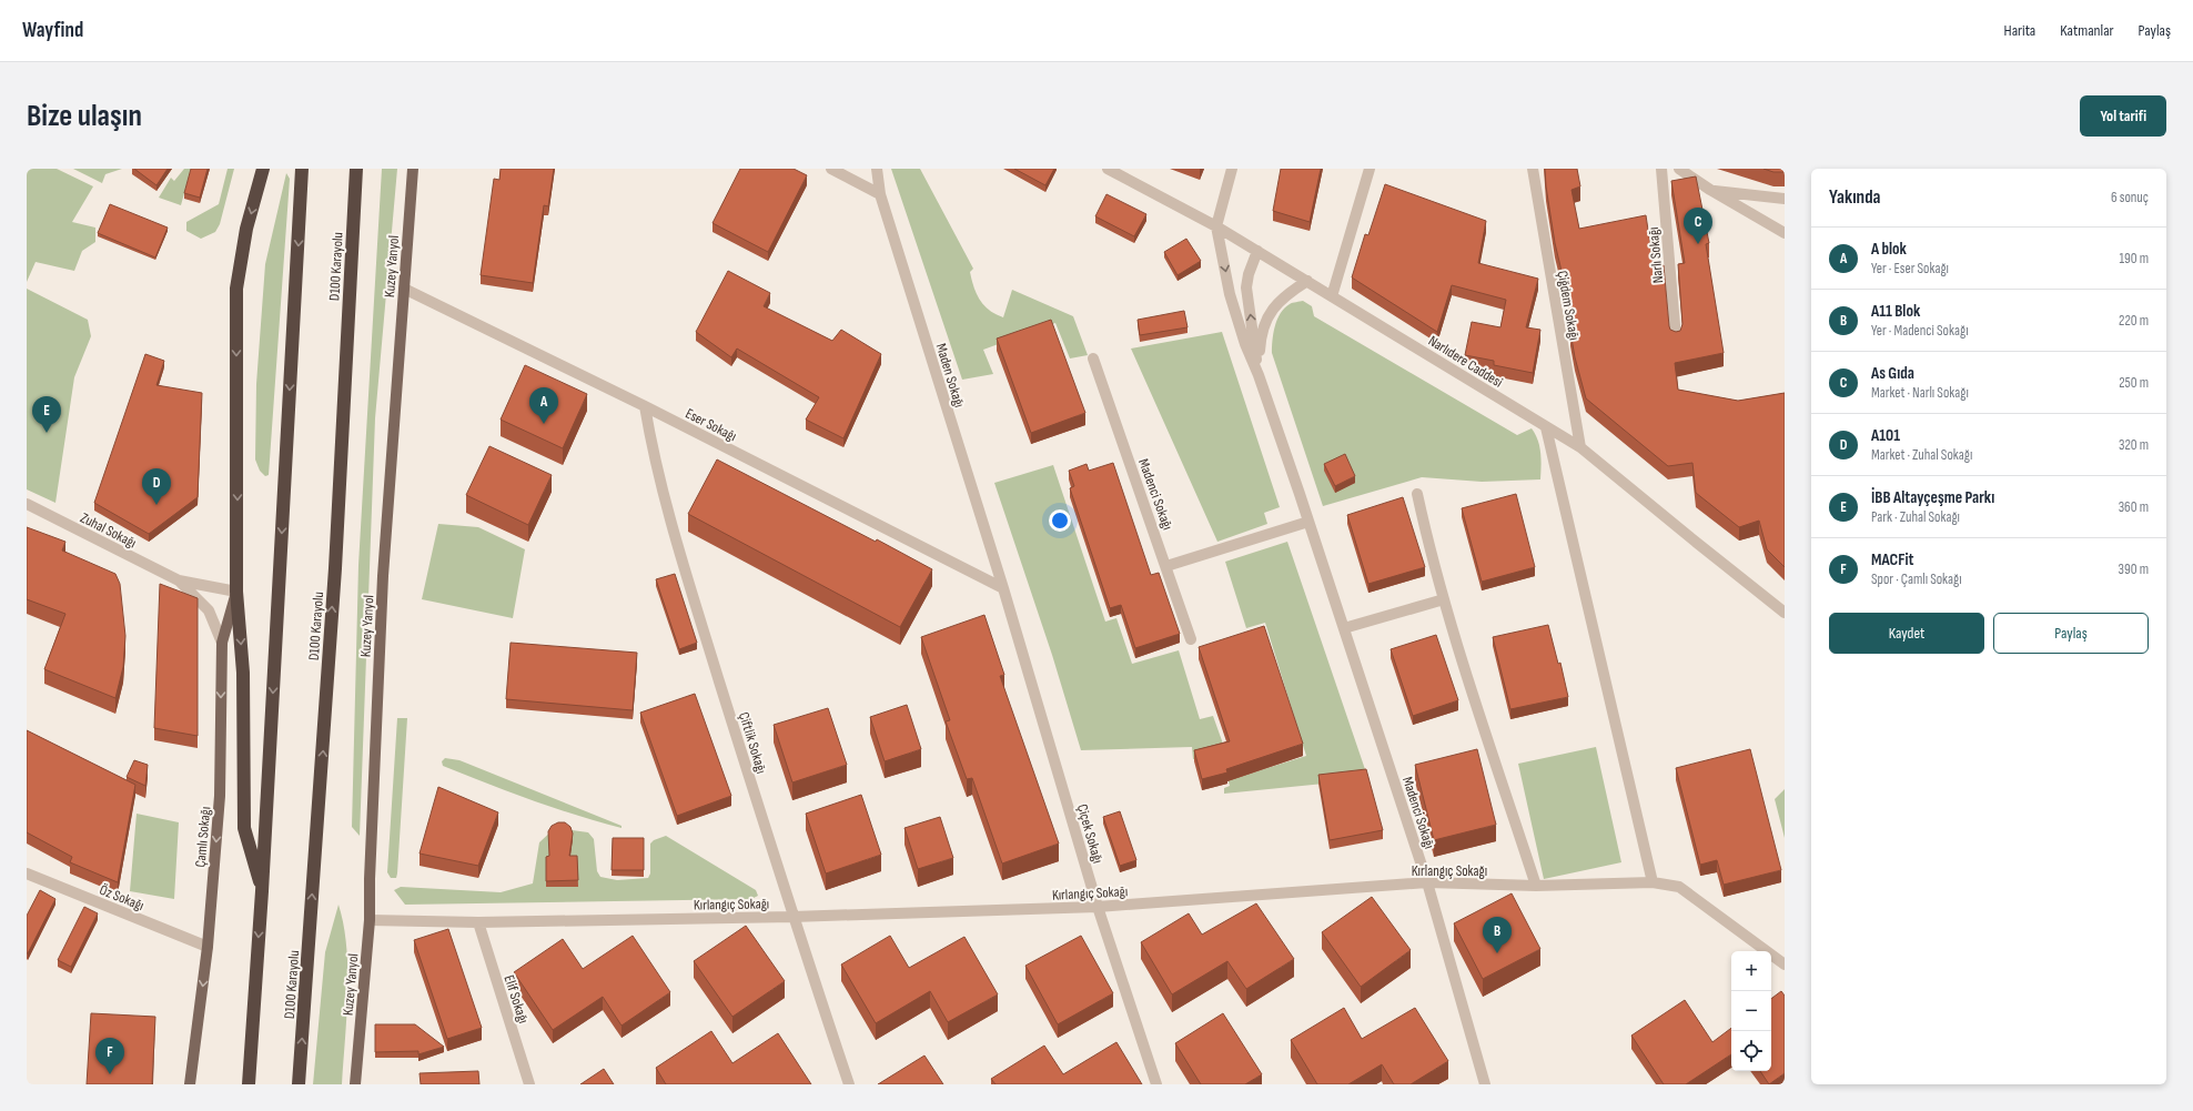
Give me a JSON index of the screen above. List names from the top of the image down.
{
  "streets": {
    "highway": ["D100 Karayolu"],
    "main road": ["Kuzey Yanyol", "Çamlı Sokağı"],
    "street": [
      "Narlı Sokağı",
      "Çiğdem Sokağı",
      "Narlıdere Caddesi",
      "Maden Sokağı",
      "Eser Sokağı",
      "Madenci Sokağı",
      "Zuhal Sokağı",
      "Çiftlik Sokağı",
      "Çiçek Sokağı",
      "Kırlangıç Sokağı",
      "Öz Sokağı",
      "Elif Sokağı"
    ]
  },
  "crossings": [
    ["Kuzey Yanyol", "Eser Sokağı"],
    ["Kuzey Yanyol", "Kırlangıç Sokağı"],
    ["Çiğdem Sokağı", "Narlıdere Caddesi"],
    ["Maden Sokağı", "Eser Sokağı"],
    ["Maden Sokağı", "Çiçek Sokağı"],
    ["Eser Sokağı", "Çiftlik Sokağı"],
    ["Eser Sokağı", "Çiçek Sokağı"],
    ["Madenci Sokağı", "Kırlangıç Sokağı"],
    ["Zuhal Sokağı", "Çamlı Sokağı"],
    ["Çiftlik Sokağı", "Kırlangıç Sokağı"],
    ["Çiçek Sokağı", "Kırlangıç Sokağı"],
    ["Çamlı Sokağı", "Öz Sokağı"],
    ["Kırlangıç Sokağı", "Elif Sokağı"]
  ],
  "one_way": ["Çamlı Sokağı"],
  "page": {
    "header": "Wayfind",
    "nav": ["Harita", "Katmanlar", "Paylaş"],
    "buttons": [
      "Yol tarifi",
      ["Kaydet", "Paylaş"]
    ],
    "title": "Bize ulaşın",
    "heading": ["Yakında", "6 sonuç"],
    "pins": [
      "C",
      "A",
      "E",
      "D",
      "B",
      "F"
    ],
    "list": [
      {
        "mark": "A",
        "name": "A blok",
        "note": "Yer · Eser Sokağı",
        "value": "190 m"
      },
      {
        "mark": "B",
        "name": "A11 Blok",
        "note": "Yer · Madenci Sokağı",
        "value": "220 m"
      },
      {
        "mark": "C",
        "name": "As Gıda",
        "note": "Market · Narlı Sokağı",
        "value": "250 m"
      },
      {
        "mark": "D",
        "name": "A101",
        "note": "Market · Zuhal Sokağı",
        "value": "320 m"
      },
      {
        "mark": "E",
        "name": "İBB Altayçeşme Parkı",
        "note": "Park · Zuhal Sokağı",
        "value": "360 m"
      },
      {
        "mark": "F",
        "name": "MACFit",
        "note": "Spor · Çamlı Sokağı",
        "value": "390 m"
      }
    ],
    "map_buttons": ["+", "−"]
  }
}
